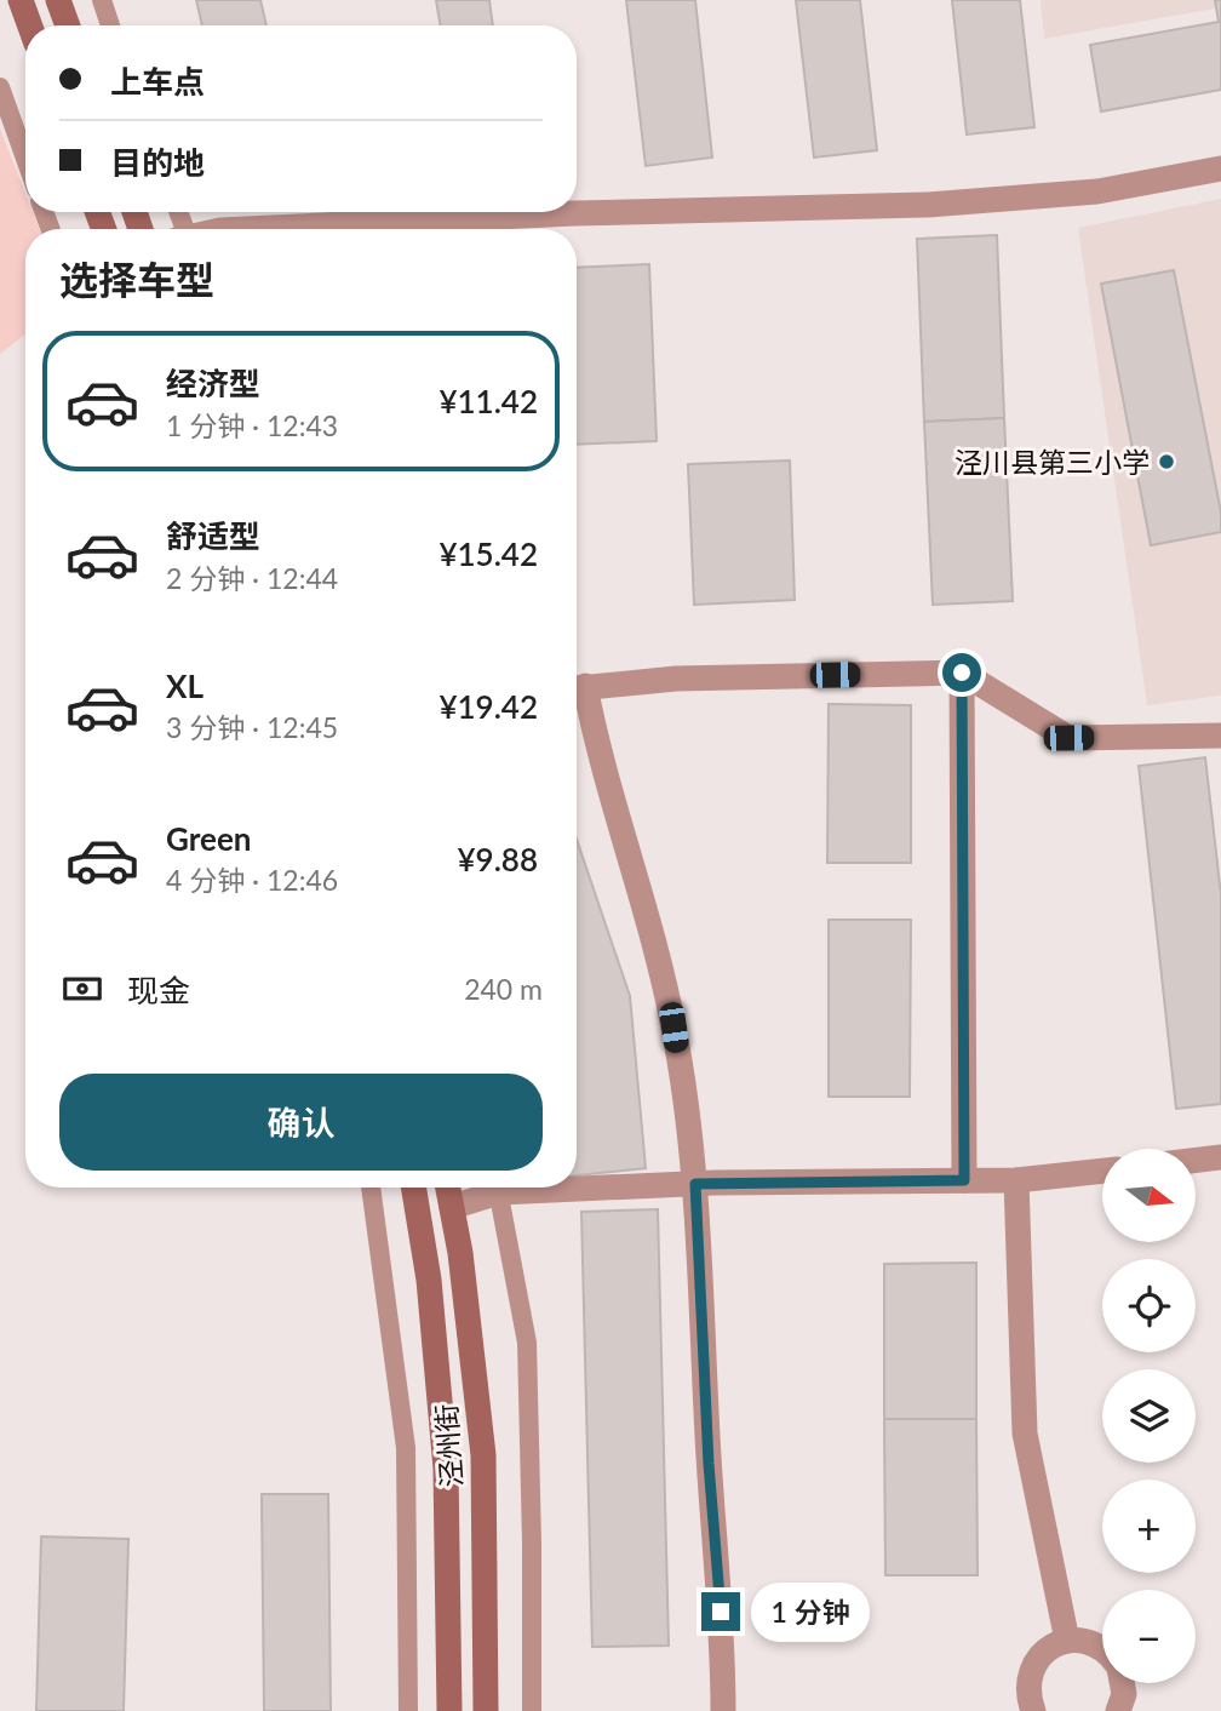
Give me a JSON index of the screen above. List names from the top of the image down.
{
  "streets": {
    "main road": ["泾州街"]
  },
  "places": ["泾川县第三小学"],
  "north": "right",
  "page": {
    "banner": ["上车点", "目的地"],
    "heading": "选择车型",
    "list": [
      {
        "name": "经济型",
        "note": "1 分钟 · 12:43",
        "value": "¥11.42"
      },
      {
        "name": "舒适型",
        "note": "2 分钟 · 12:44",
        "value": "¥15.42"
      },
      {
        "name": "XL",
        "note": "3 分钟 · 12:45",
        "value": "¥19.42"
      },
      {
        "name": "Green",
        "note": "4 分钟 · 12:46",
        "value": "¥9.88"
      }
    ],
    "pay": ["现金", "240 m"],
    "buttons": "确认",
    "map_buttons": ["+", "−"],
    "bubble": "1 分钟"
  }
}
